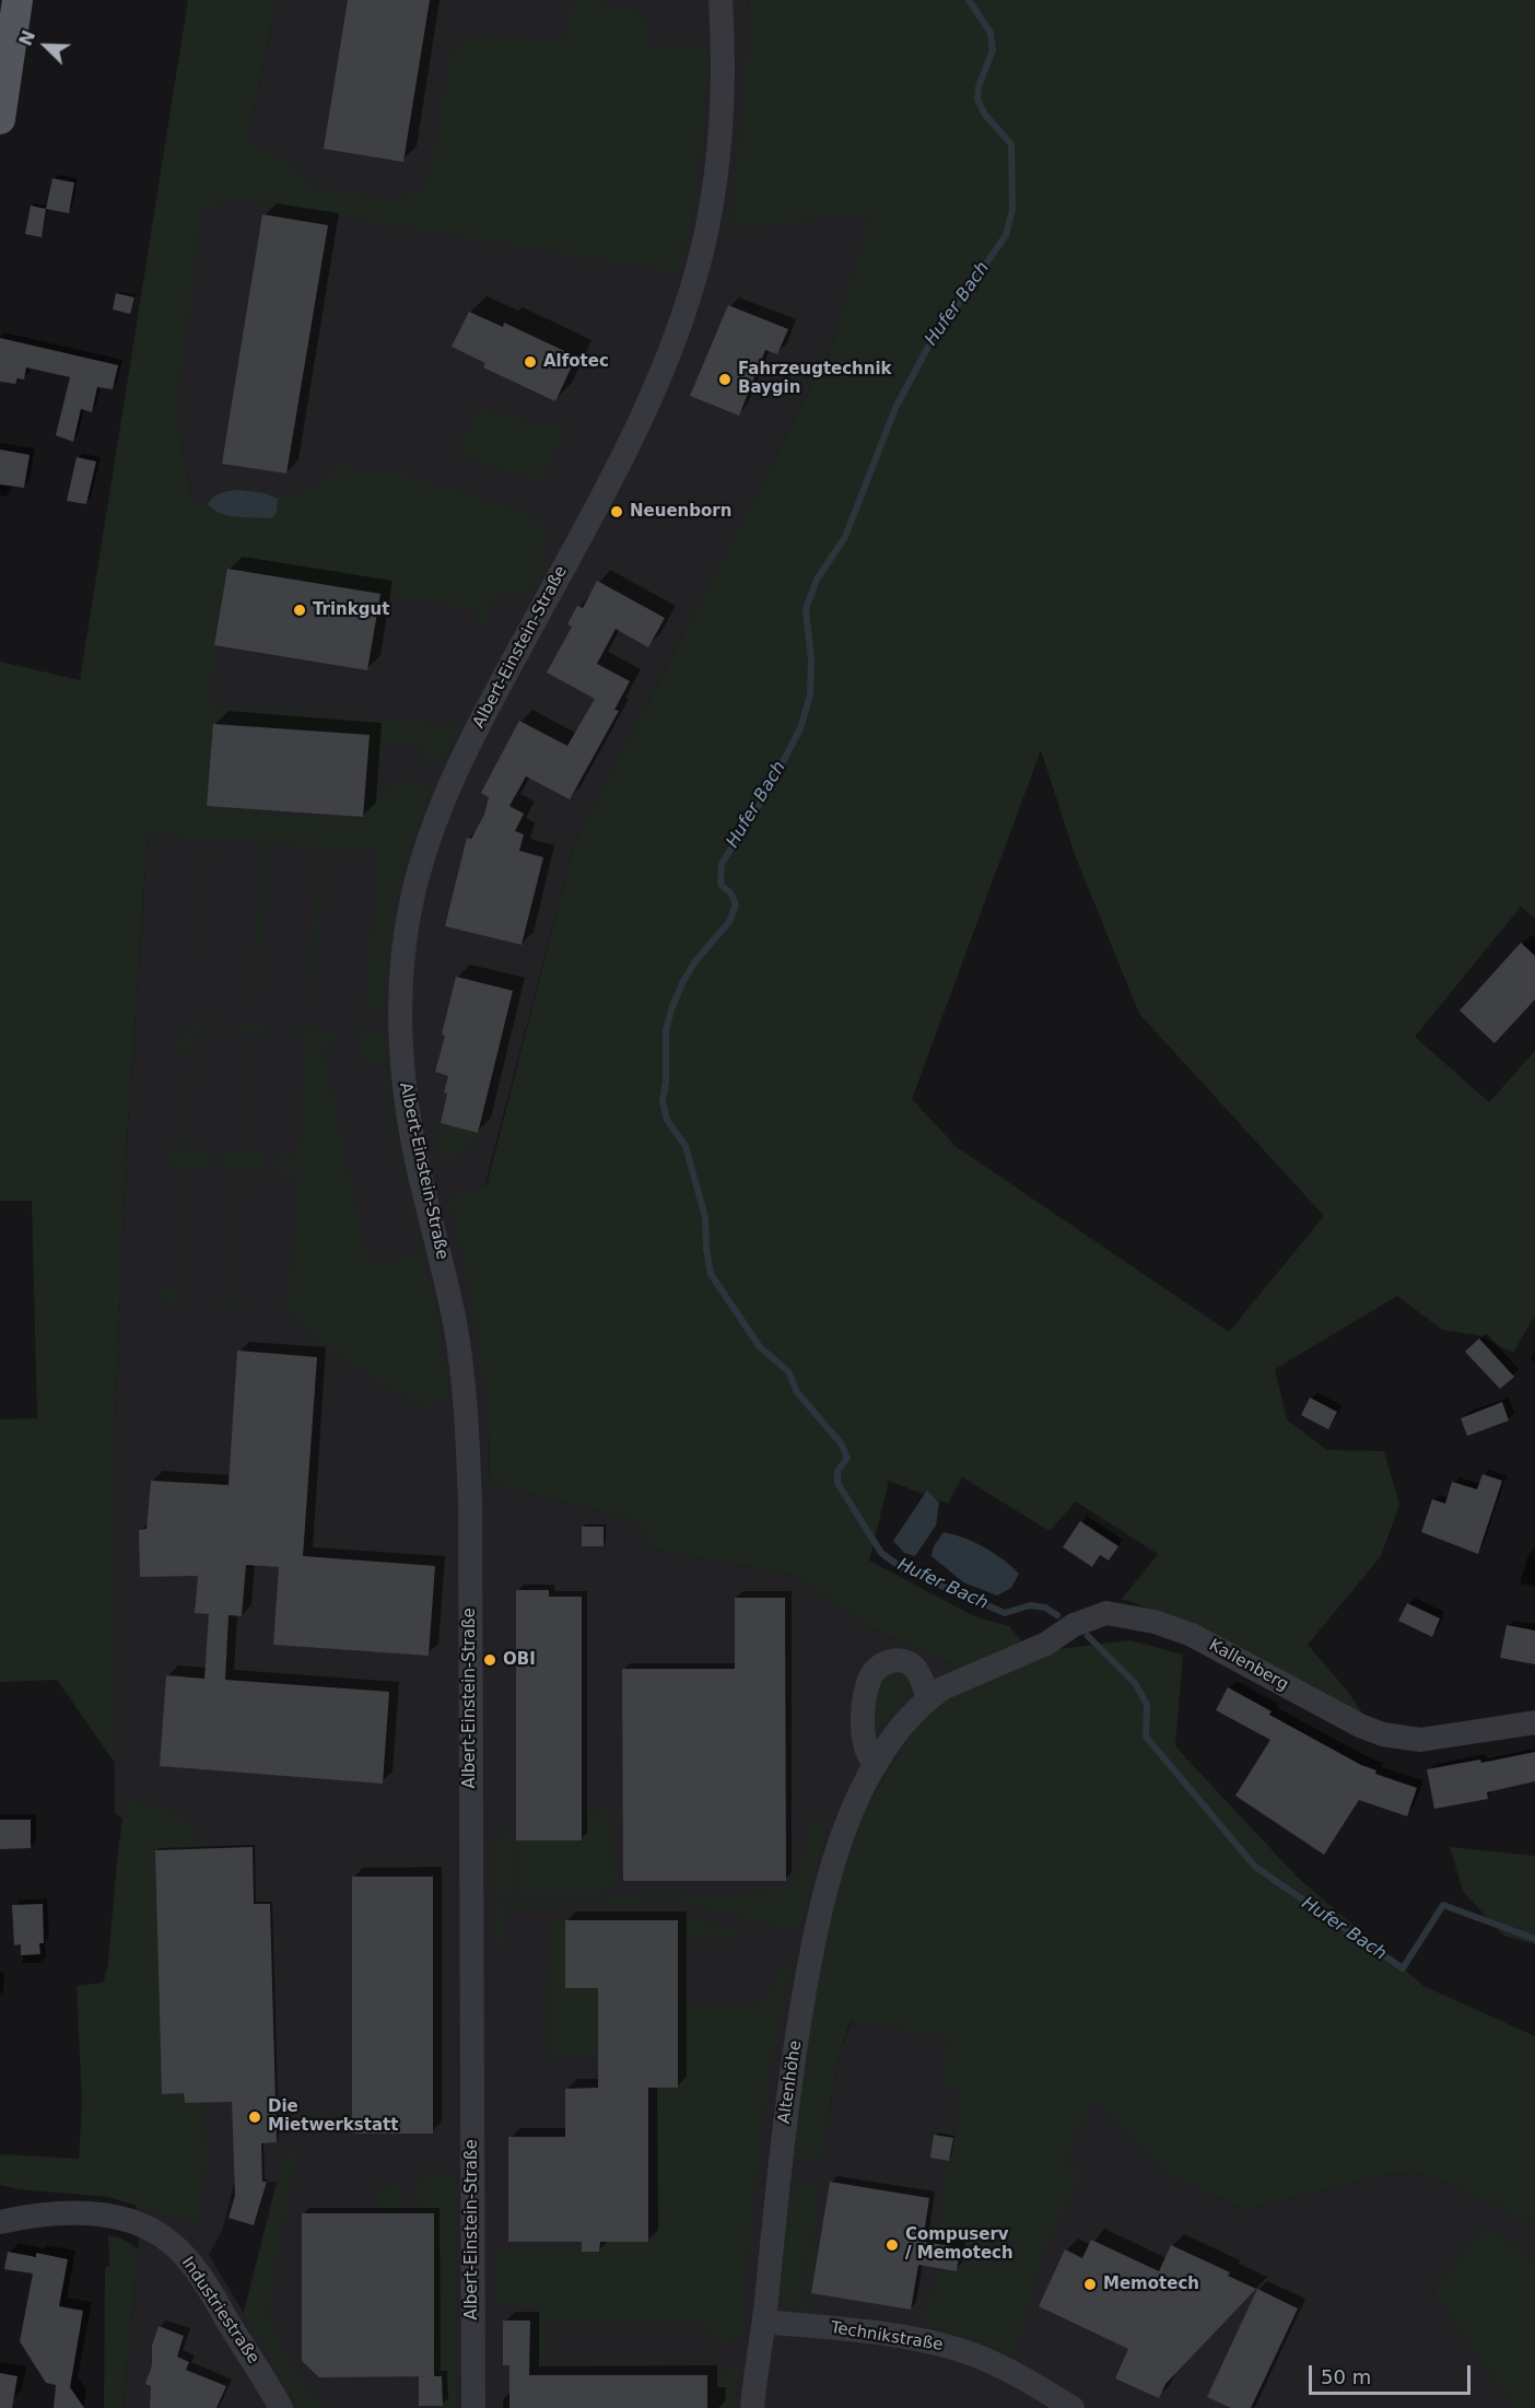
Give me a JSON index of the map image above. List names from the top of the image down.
{
  "streets": {
    "street": [
      "Albert-Einstein-Straße",
      "Kallenberg",
      "Altenhöhe",
      "Industriestraße",
      "Technikstraße"
    ]
  },
  "crossings": [
    ["Kallenberg", "Altenhöhe"],
    ["Altenhöhe", "Technikstraße"]
  ],
  "water": ["Hufer Bach"],
  "places": [
    "Alfotec",
    "Fahrzeugtechnik Baygin",
    "Neuenborn",
    "Trinkgut",
    "OBI",
    "Die Mietwerkstatt",
    "Compuserv / Memotech",
    "Memotech"
  ],
  "scale_bar": "50 m",
  "north": "top left"
}
